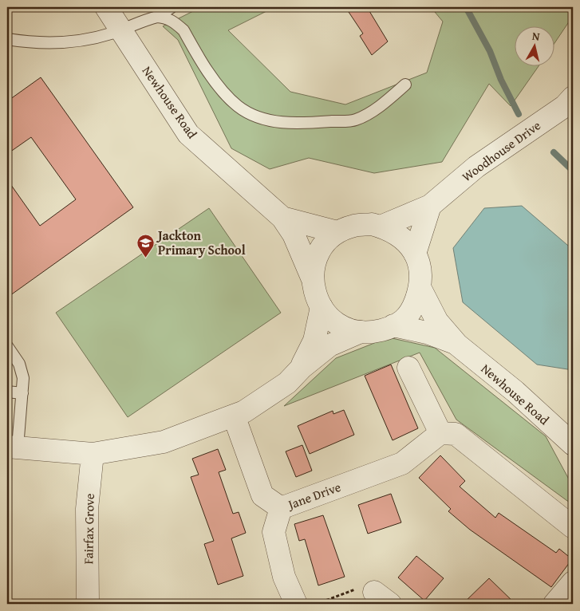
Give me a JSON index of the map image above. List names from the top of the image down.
{
  "streets": {
    "street": [
      "Newhouse Road",
      "Woodhouse Drive",
      "Jane Drive",
      "Fairfax Grove"
    ]
  },
  "crossings": [
    ["Newhouse Road", "Woodhouse Drive"]
  ],
  "places": {
    "school or university": ["Jackton Primary School"]
  },
  "north": "top"
}
